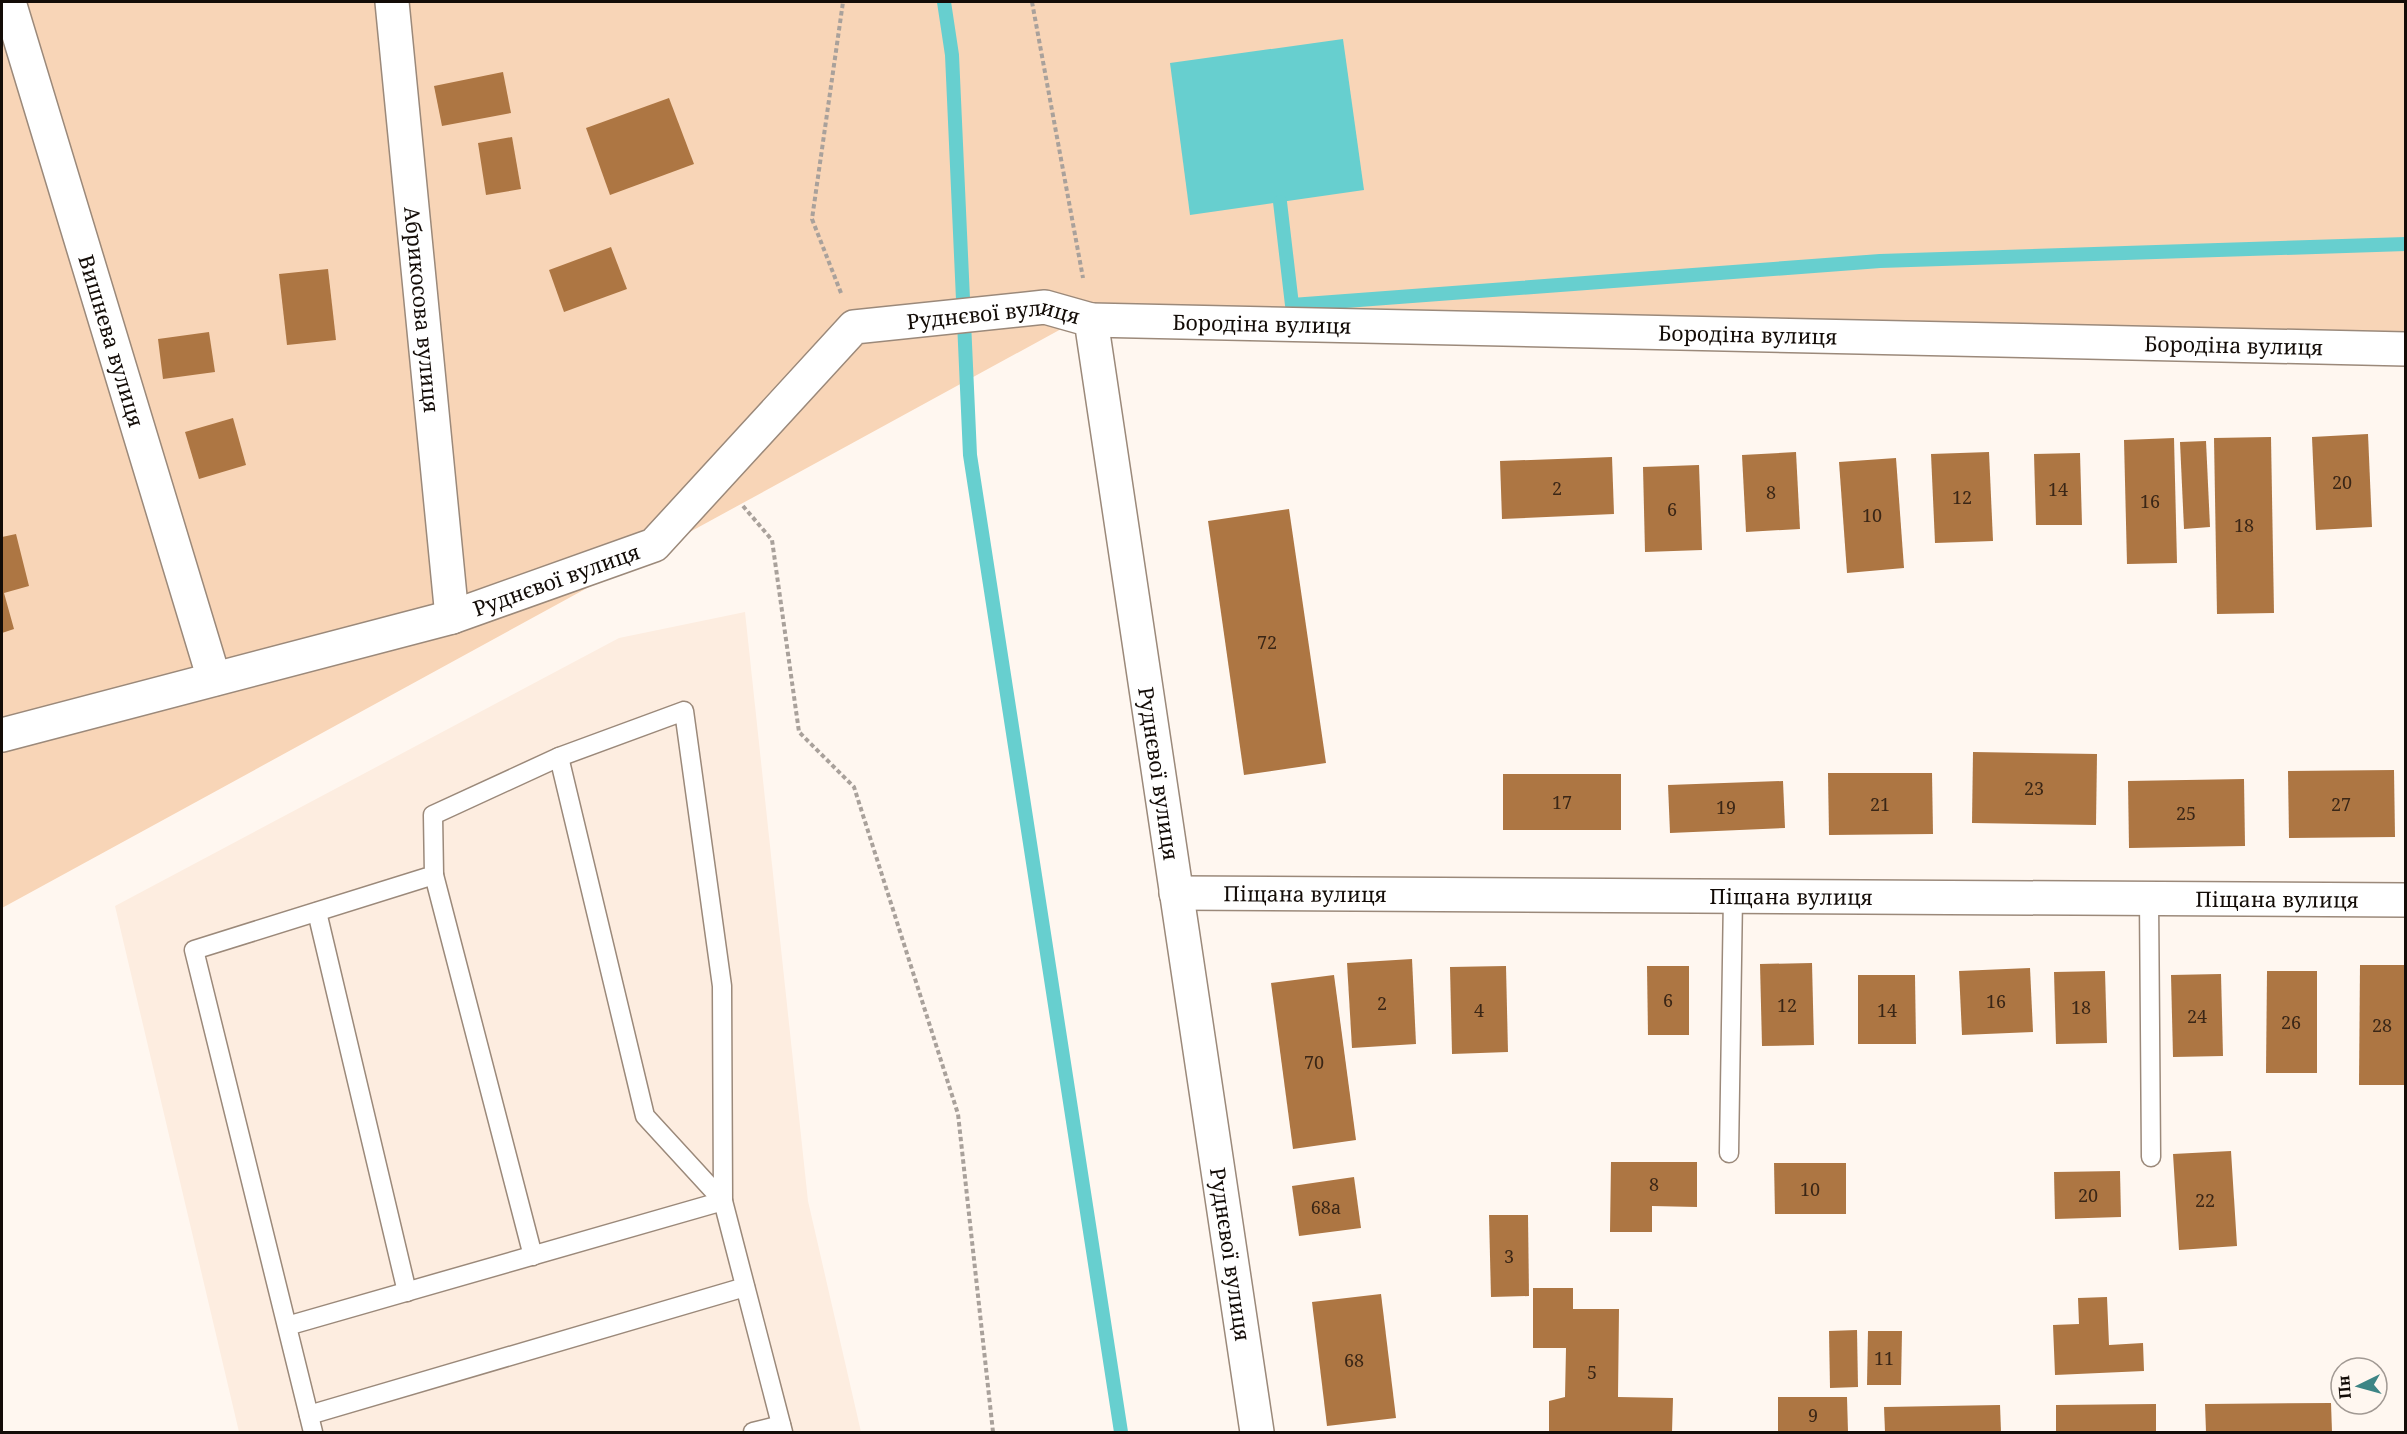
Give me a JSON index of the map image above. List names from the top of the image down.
{
  "streets": {
    "street": [
      "Абрикосова вулиця",
      "Руднєвої вулиця",
      "Бородіна вулиця",
      "Вишнева вулиця",
      "Піщана вулиця"
    ]
  },
  "crossings": [
    ["Абрикосова вулиця", "Руднєвої вулиця"],
    ["Руднєвої вулиця", "Бородіна вулиця"],
    ["Руднєвої вулиця", "Вишнева вулиця"],
    ["Руднєвої вулиця", "Піщана вулиця"]
  ],
  "house_numbers": [
    "20",
    "2",
    "14",
    "8",
    "12",
    "16",
    "6",
    "10",
    "18",
    "72",
    "23",
    "17",
    "21",
    "27",
    "19",
    "25",
    "6",
    "16",
    "2",
    "12",
    "18",
    "4",
    "14",
    "24",
    "26",
    "28",
    "70",
    "8",
    "10",
    "20",
    "22",
    "68а",
    "3",
    "11",
    "68",
    "5",
    "9"
  ],
  "north": "left"
}
